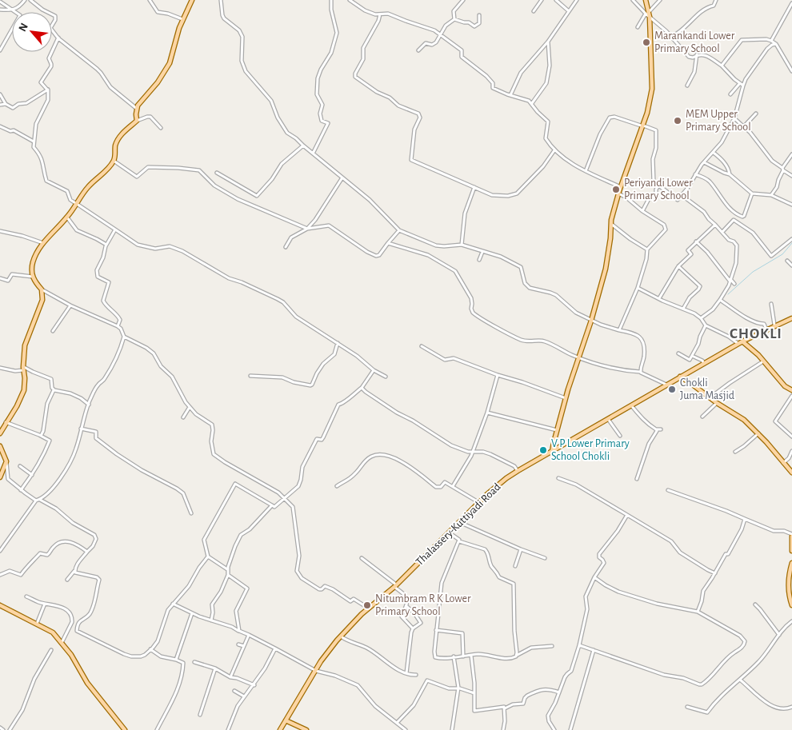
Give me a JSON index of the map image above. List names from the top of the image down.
{
  "streets": {
    "main road": ["Thalassery-Kuttiyadi Road"]
  },
  "districts": ["CHOKLI"],
  "places": [
    "Marankandi Lower Primary School",
    "MEM Upper Primary School",
    "Periyandi Lower Primary School",
    "Chokli Juma Masjid",
    "V P Lower Primary School Chokli",
    "Nitumbram R K Lower Primary School"
  ],
  "north": "top left"
}
